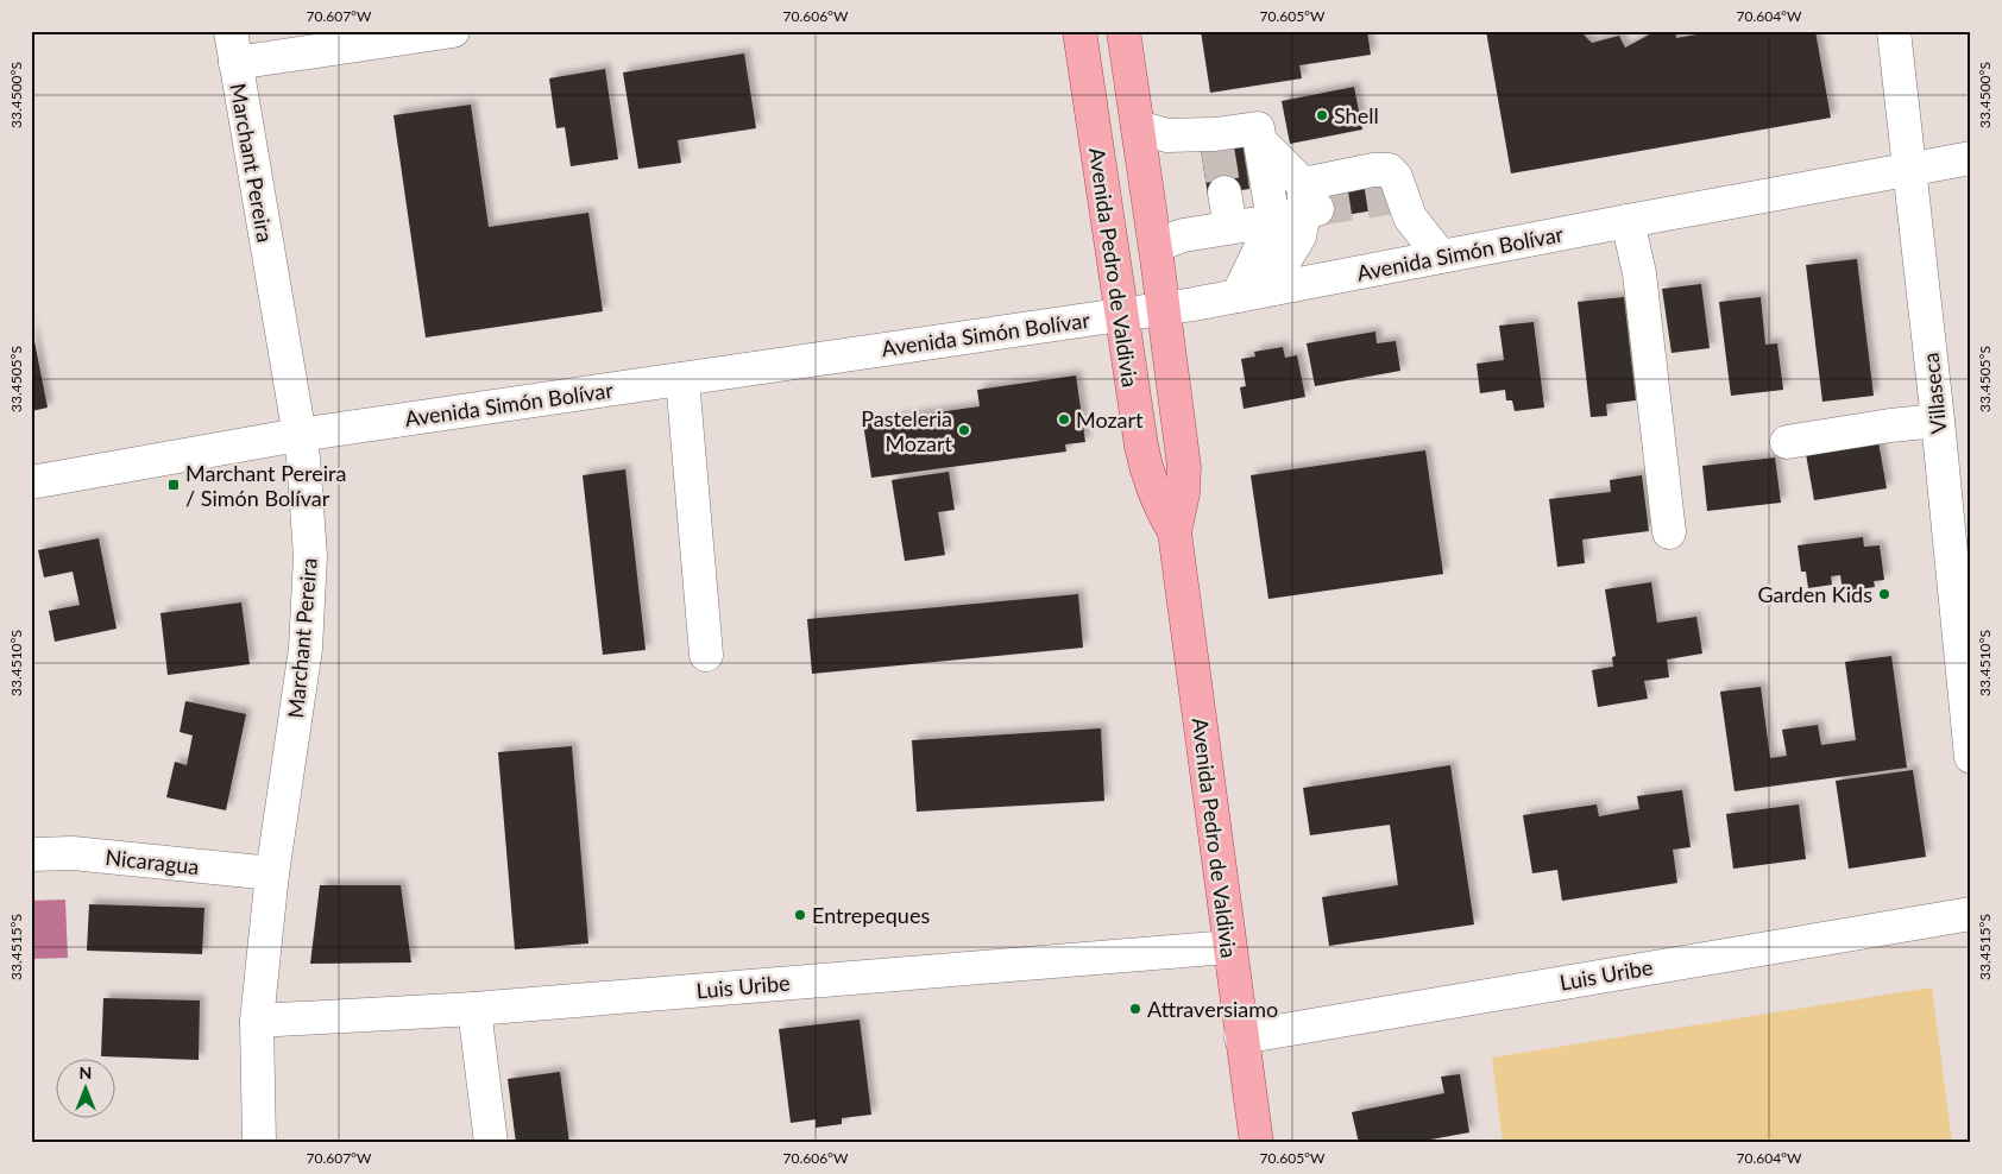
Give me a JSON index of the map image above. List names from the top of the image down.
{
  "streets": {
    "main road": ["Avenida Pedro de Valdivia"],
    "street": [
      "Marchant Pereira",
      "Avenida Simón Bolívar",
      "Villaseca",
      "Nicaragua",
      "Luis Uribe"
    ]
  },
  "crossings": [
    ["Marchant Pereira", "Avenida Simón Bolívar"],
    ["Marchant Pereira", "Nicaragua"],
    ["Marchant Pereira", "Luis Uribe"],
    ["Avenida Simón Bolívar", "Avenida Pedro de Valdivia"],
    ["Avenida Simón Bolívar", "Villaseca"],
    ["Avenida Pedro de Valdivia", "Luis Uribe"]
  ],
  "places": {
    "other": [
      "Shell",
      "Mozart",
      "Pasteleria Mozart",
      "Garden Kids",
      "Entrepeques",
      "Attraversiamo"
    ],
    "transit": ["Marchant Pereira / Simón Bolívar"]
  },
  "north": "top",
  "coordinates": [
    "70.607°W",
    "70.606°W",
    "70.605°W",
    "70.604°W",
    "33.4500°S",
    "33.4505°S",
    "33.4510°S",
    "33.4515°S"
  ]
}
